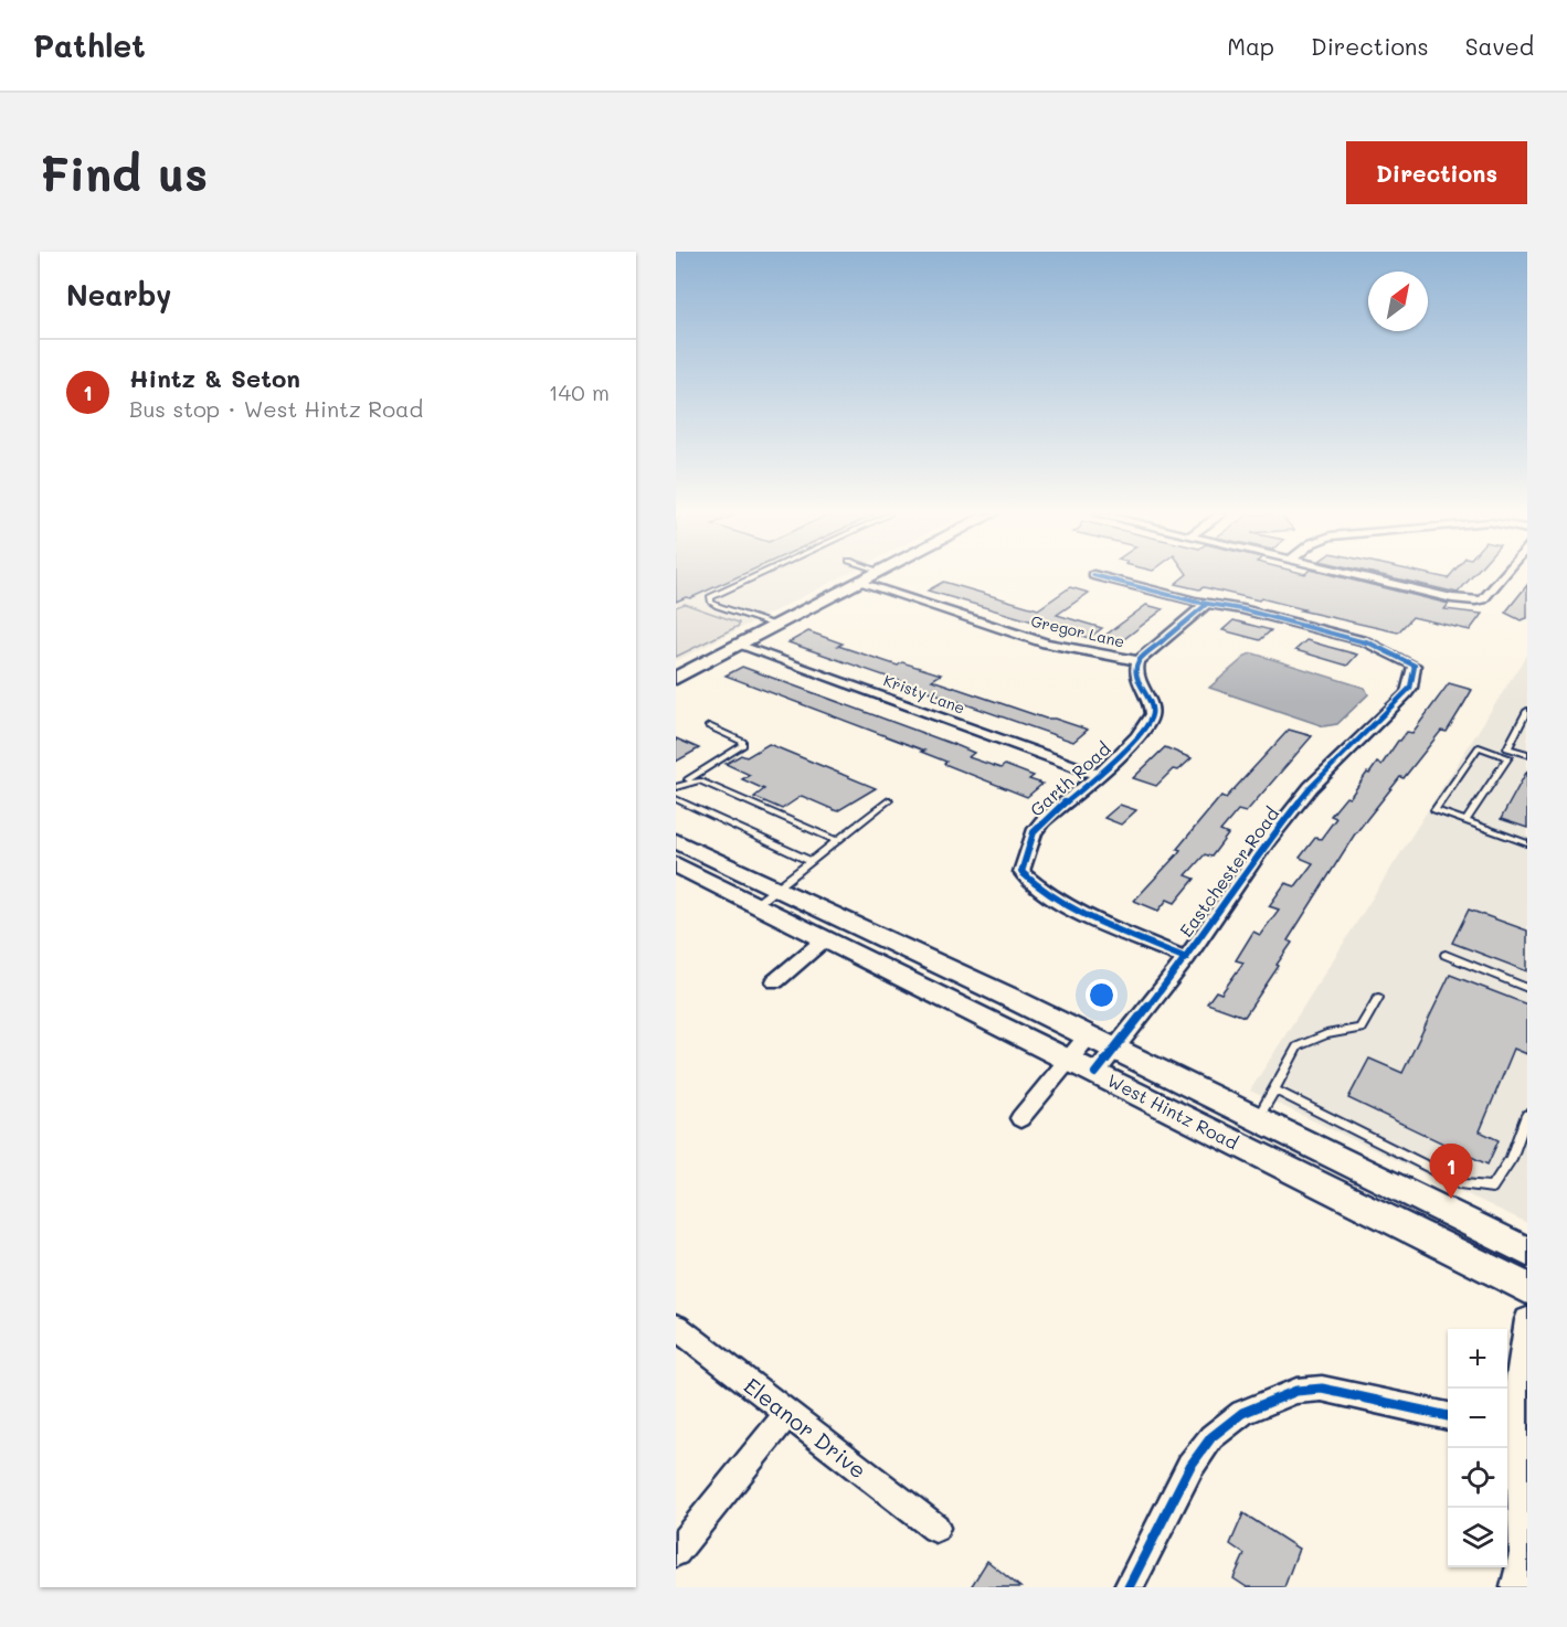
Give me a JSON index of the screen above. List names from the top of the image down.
{
  "streets": {
    "main road": ["West Hintz Road"],
    "street": [
      "Gregor Lane",
      "Kristy Lane",
      "Garth Road",
      "Eastchester Road",
      "Eleanor Drive"
    ]
  },
  "crossings": [
    ["Gregor Lane", "Garth Road"],
    ["Kristy Lane", "Garth Road"],
    ["Garth Road", "Eastchester Road"],
    ["Eastchester Road", "West Hintz Road"]
  ],
  "north": "top right",
  "page": {
    "header": "Pathlet",
    "nav": ["Map", "Directions", "Saved"],
    "buttons": "Directions",
    "title": "Find us",
    "heading": "Nearby",
    "list": [
      {
        "mark": "1",
        "name": "Hintz & Seton",
        "note": "Bus stop · West Hintz Road",
        "value": "140 m"
      }
    ],
    "pins": "1",
    "map_buttons": ["+", "−"]
  }
}
